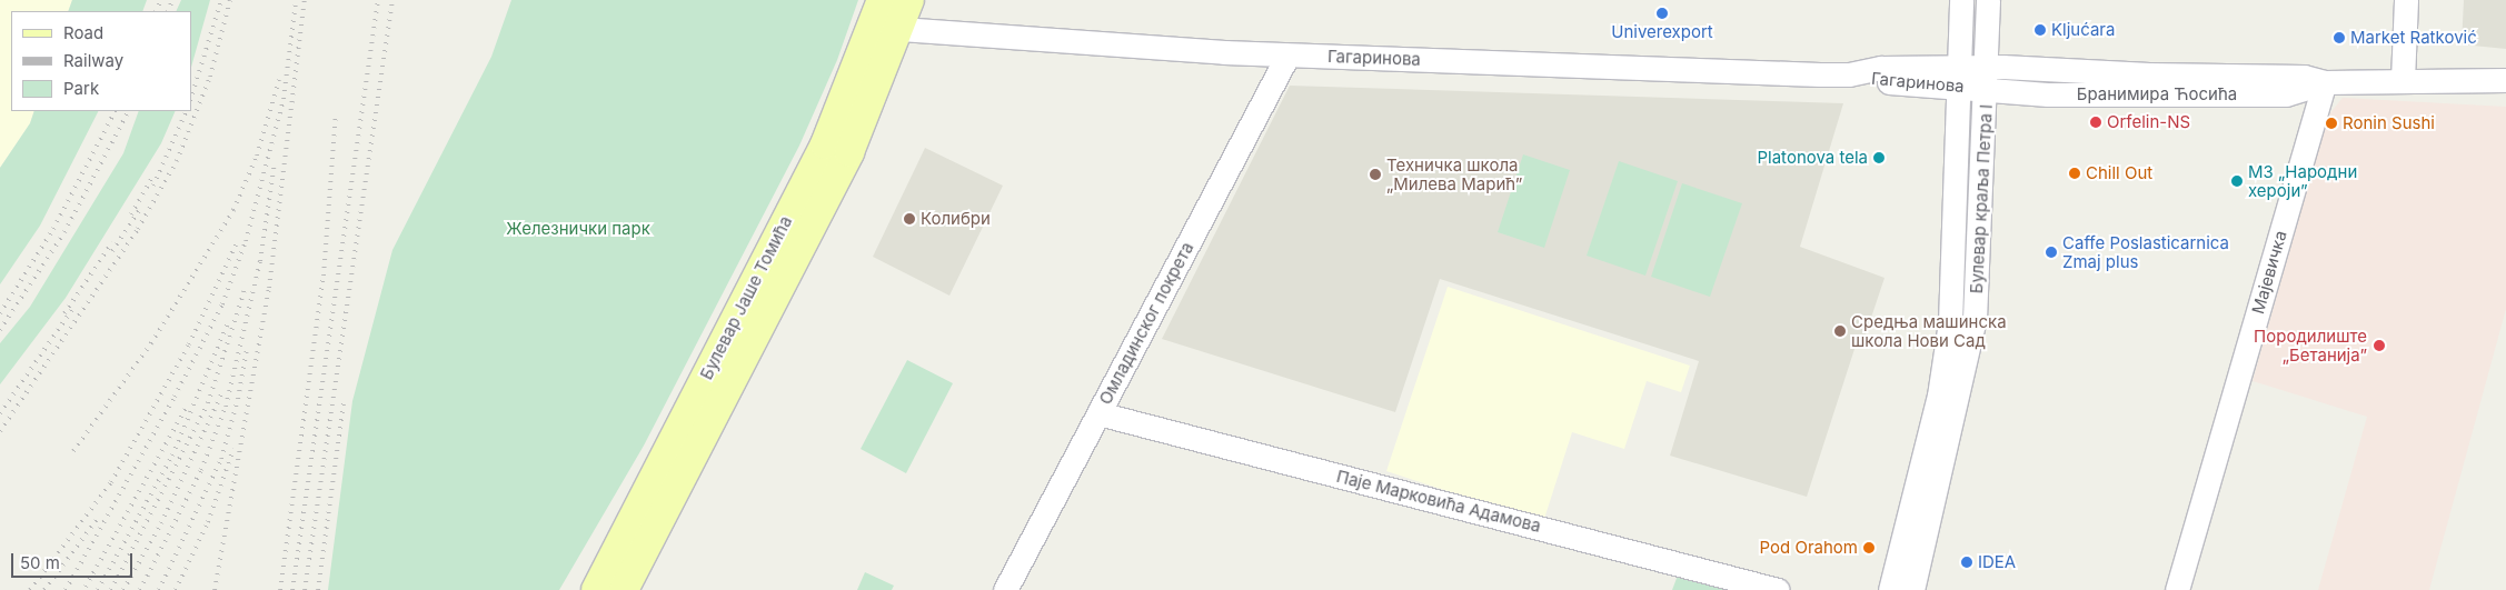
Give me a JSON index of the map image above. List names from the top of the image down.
{
  "streets": {
    "main road": ["Булевар Јаше Томића"],
    "street": [
      "Гагаринова",
      "Бранимира Ћосића",
      "Булевар краља Петра I",
      "Мајевичка",
      "Омладинског покрета",
      "Паје Марковића Адамова"
    ]
  },
  "crossings": [
    ["Гагаринова", "Бранимира Ћосића"],
    ["Гагаринова", "Булевар краља Петра I"],
    ["Гагаринова", "Булевар Јаше Томића"],
    ["Гагаринова", "Омладинског покрета"],
    ["Бранимира Ћосића", "Булевар краља Петра I"],
    ["Бранимира Ћосића", "Мајевичка"],
    ["Омладинског покрета", "Паје Марковића Адамова"]
  ],
  "parks": ["Железнички парк"],
  "places": [
    "Univerexport",
    "Kljućara",
    "Market Ratković",
    "Orfelin-NS",
    "Ronin Sushi",
    "Platonova tela",
    "Chill Out",
    "Техничка школа „Милева Марић”",
    "МЗ „Народни хероји”",
    "Колибри",
    "Caffe Poslasticarnica Zmaj plus",
    "Средња машинска школа Нови Сад",
    "Породилиште „Бетанија”",
    "Pod Orahom",
    "IDEA"
  ],
  "legend": ["Road", "Railway", "Park"],
  "scale_bar": "50 m"
}
